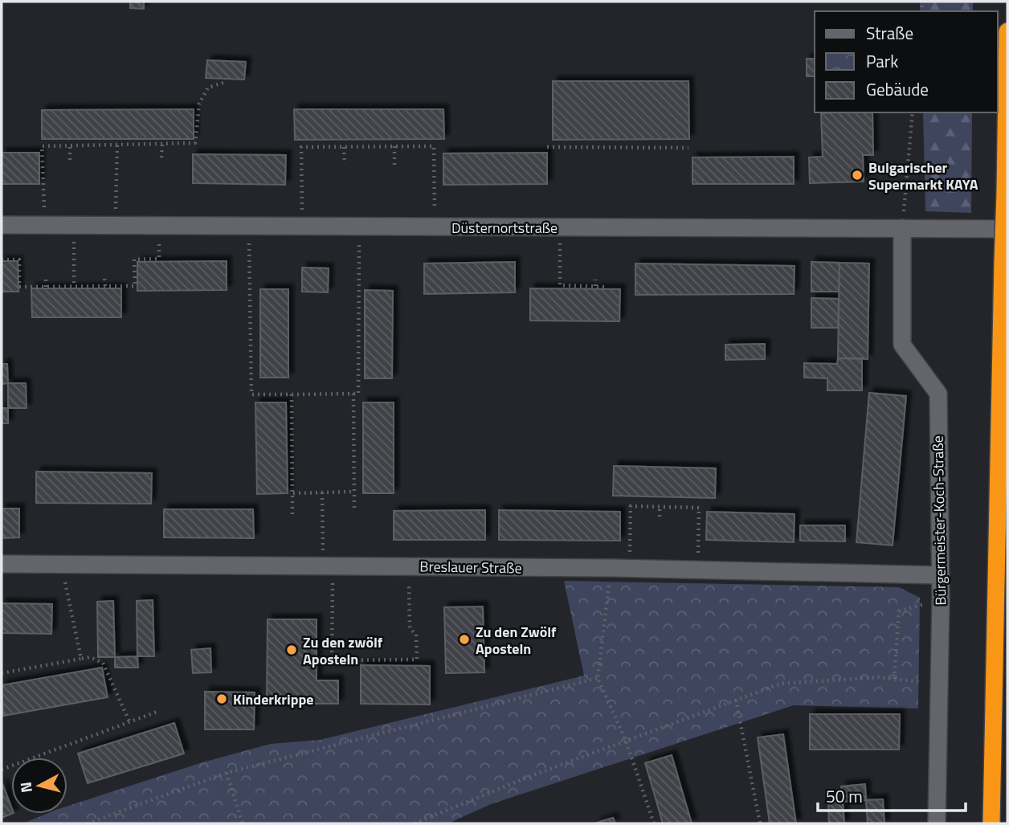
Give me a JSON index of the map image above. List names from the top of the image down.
{
  "streets": {
    "street": ["Düsternortstraße", "Bürgermeister-Koch-Straße", "Breslauer Straße"]
  },
  "crossings": [
    ["Düsternortstraße", "Bürgermeister-Koch-Straße"],
    ["Bürgermeister-Koch-Straße", "Breslauer Straße"]
  ],
  "places": [
    "Bulgarischer Supermarkt KAYA",
    "Zu den Zwölf Aposteln",
    "Zu den zwölf Aposteln",
    "Kinderkrippe"
  ],
  "legend": ["Straße", "Park", "Gebäude"],
  "scale_bar": "50 m",
  "north": "left"
}
